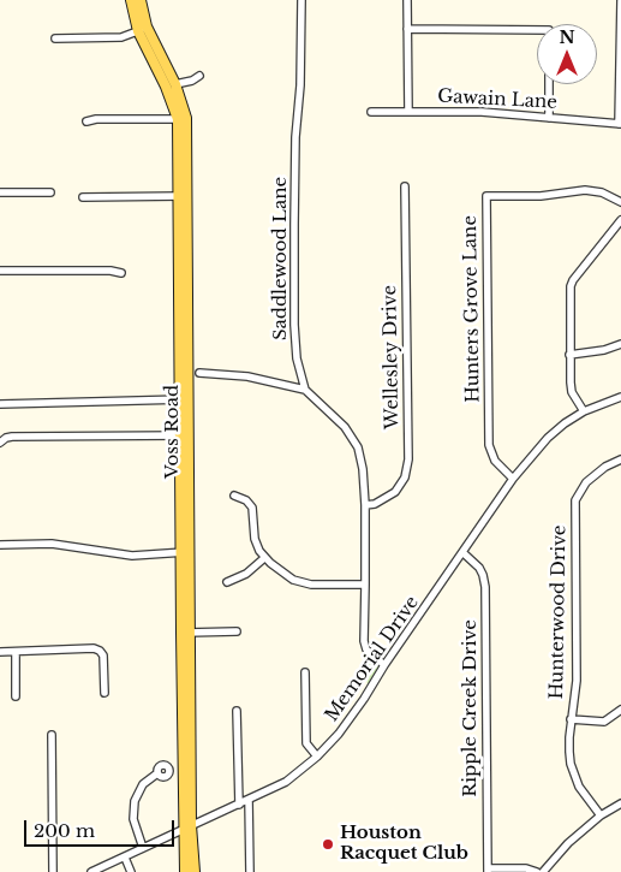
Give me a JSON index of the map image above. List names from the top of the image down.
{
  "streets": {
    "main road": ["Voss Road"],
    "street": [
      "Gawain Lane",
      "Saddlewood Lane",
      "Hunters Grove Lane",
      "Wellesley Drive",
      "Hunterwood Drive",
      "Memorial Drive",
      "Ripple Creek Drive"
    ]
  },
  "crossings": [
    ["Hunters Grove Lane", "Memorial Drive"],
    ["Voss Road", "Memorial Drive"],
    ["Memorial Drive", "Ripple Creek Drive"]
  ],
  "places": ["Houston Racquet Club"],
  "scale_bar": "200 m",
  "north": "top"
}
